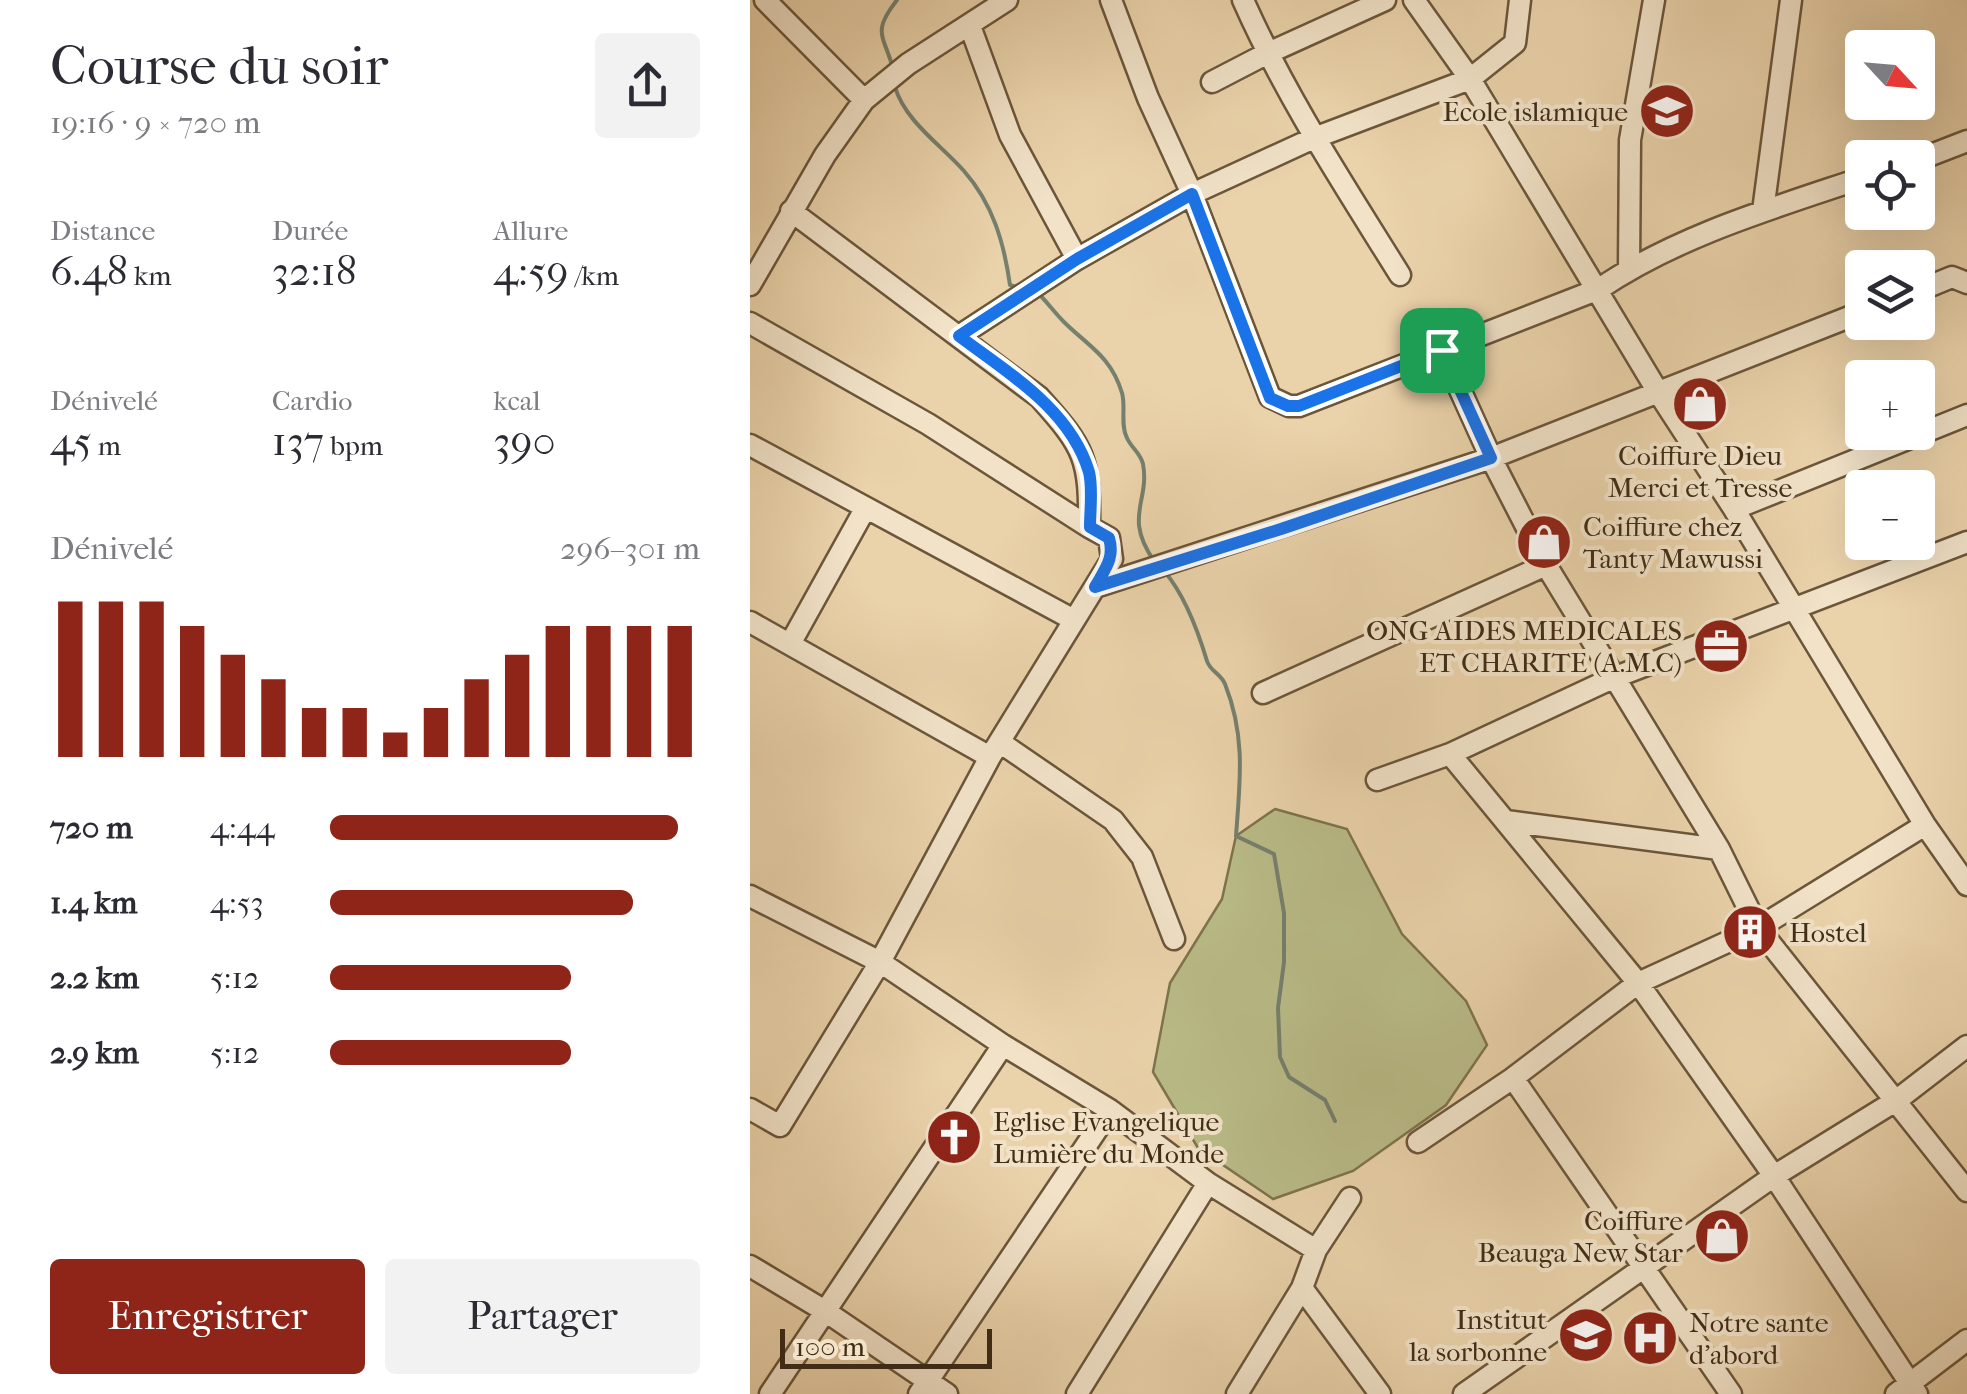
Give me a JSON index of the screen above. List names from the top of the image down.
{
  "places": {
    "school or university": ["Ecole islamique", "Institut la sorbonne"],
    "shop": ["Coiffure Dieu Merci et Tresse", "Coiffure chez Tanty Mawussi", "Coiffure Beauga New Star"],
    "office": ["ONG AIDES MEDICALES ET CHARITE (A.M.C)"],
    "building": ["Hostel"],
    "church": ["Eglise Evangelique Lumière du Monde"],
    "hospital": ["Notre sante d'abord"]
  },
  "scale_bar": "100 m",
  "north": "bottom right",
  "page": {
    "heading": ["Course du soir", "19:16 · 9 × 720 m"],
    "map_buttons": ["+", "−"],
    "stats": [
      ["Distance", "6.48 km"],
      ["Durée", "32:18"],
      ["Allure", "4:59 /km"],
      ["Dénivelé", "45 m"],
      ["Cardio", "137 bpm"],
      ["kcal", "390"]
    ],
    "chart": ["Dénivelé", "296–301 m"],
    "list": [
      {
        "name": "720 m",
        "note": "4:44"
      },
      {
        "name": "1.4 km",
        "note": "4:53"
      },
      {
        "name": "2.2 km",
        "note": "5:12"
      },
      {
        "name": "2.9 km",
        "note": "5:12"
      }
    ],
    "buttons": ["Enregistrer", "Partager"],
    "scale": "100 m"
  }
}
